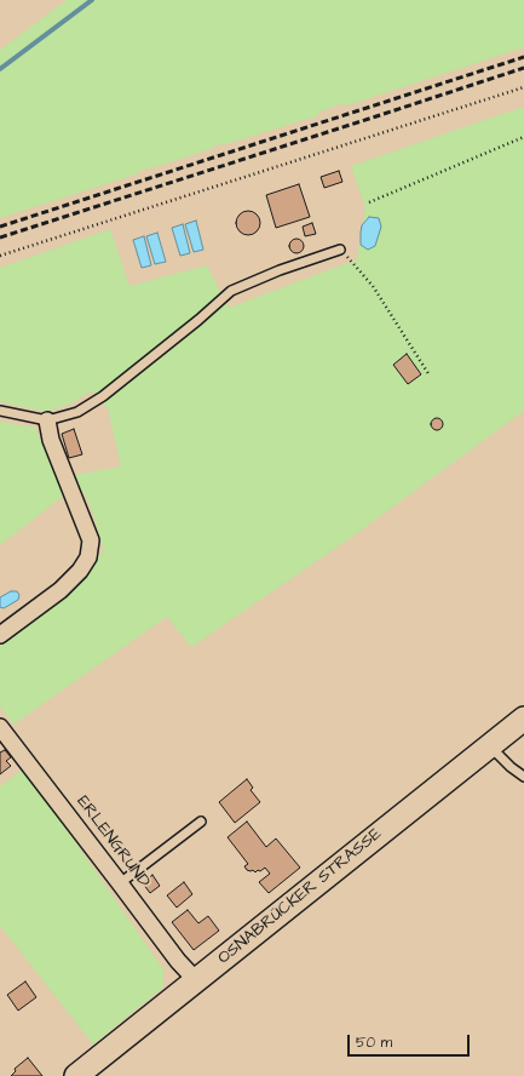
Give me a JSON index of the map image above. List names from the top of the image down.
{
  "streets": {
    "main road": ["OSNABRÜCKER STRASSE"],
    "street": ["ERLENGRUND"]
  },
  "crossings": [
    ["ERLENGRUND", "OSNABRÜCKER STRASSE"]
  ],
  "scale_bar": "50 m"
}
